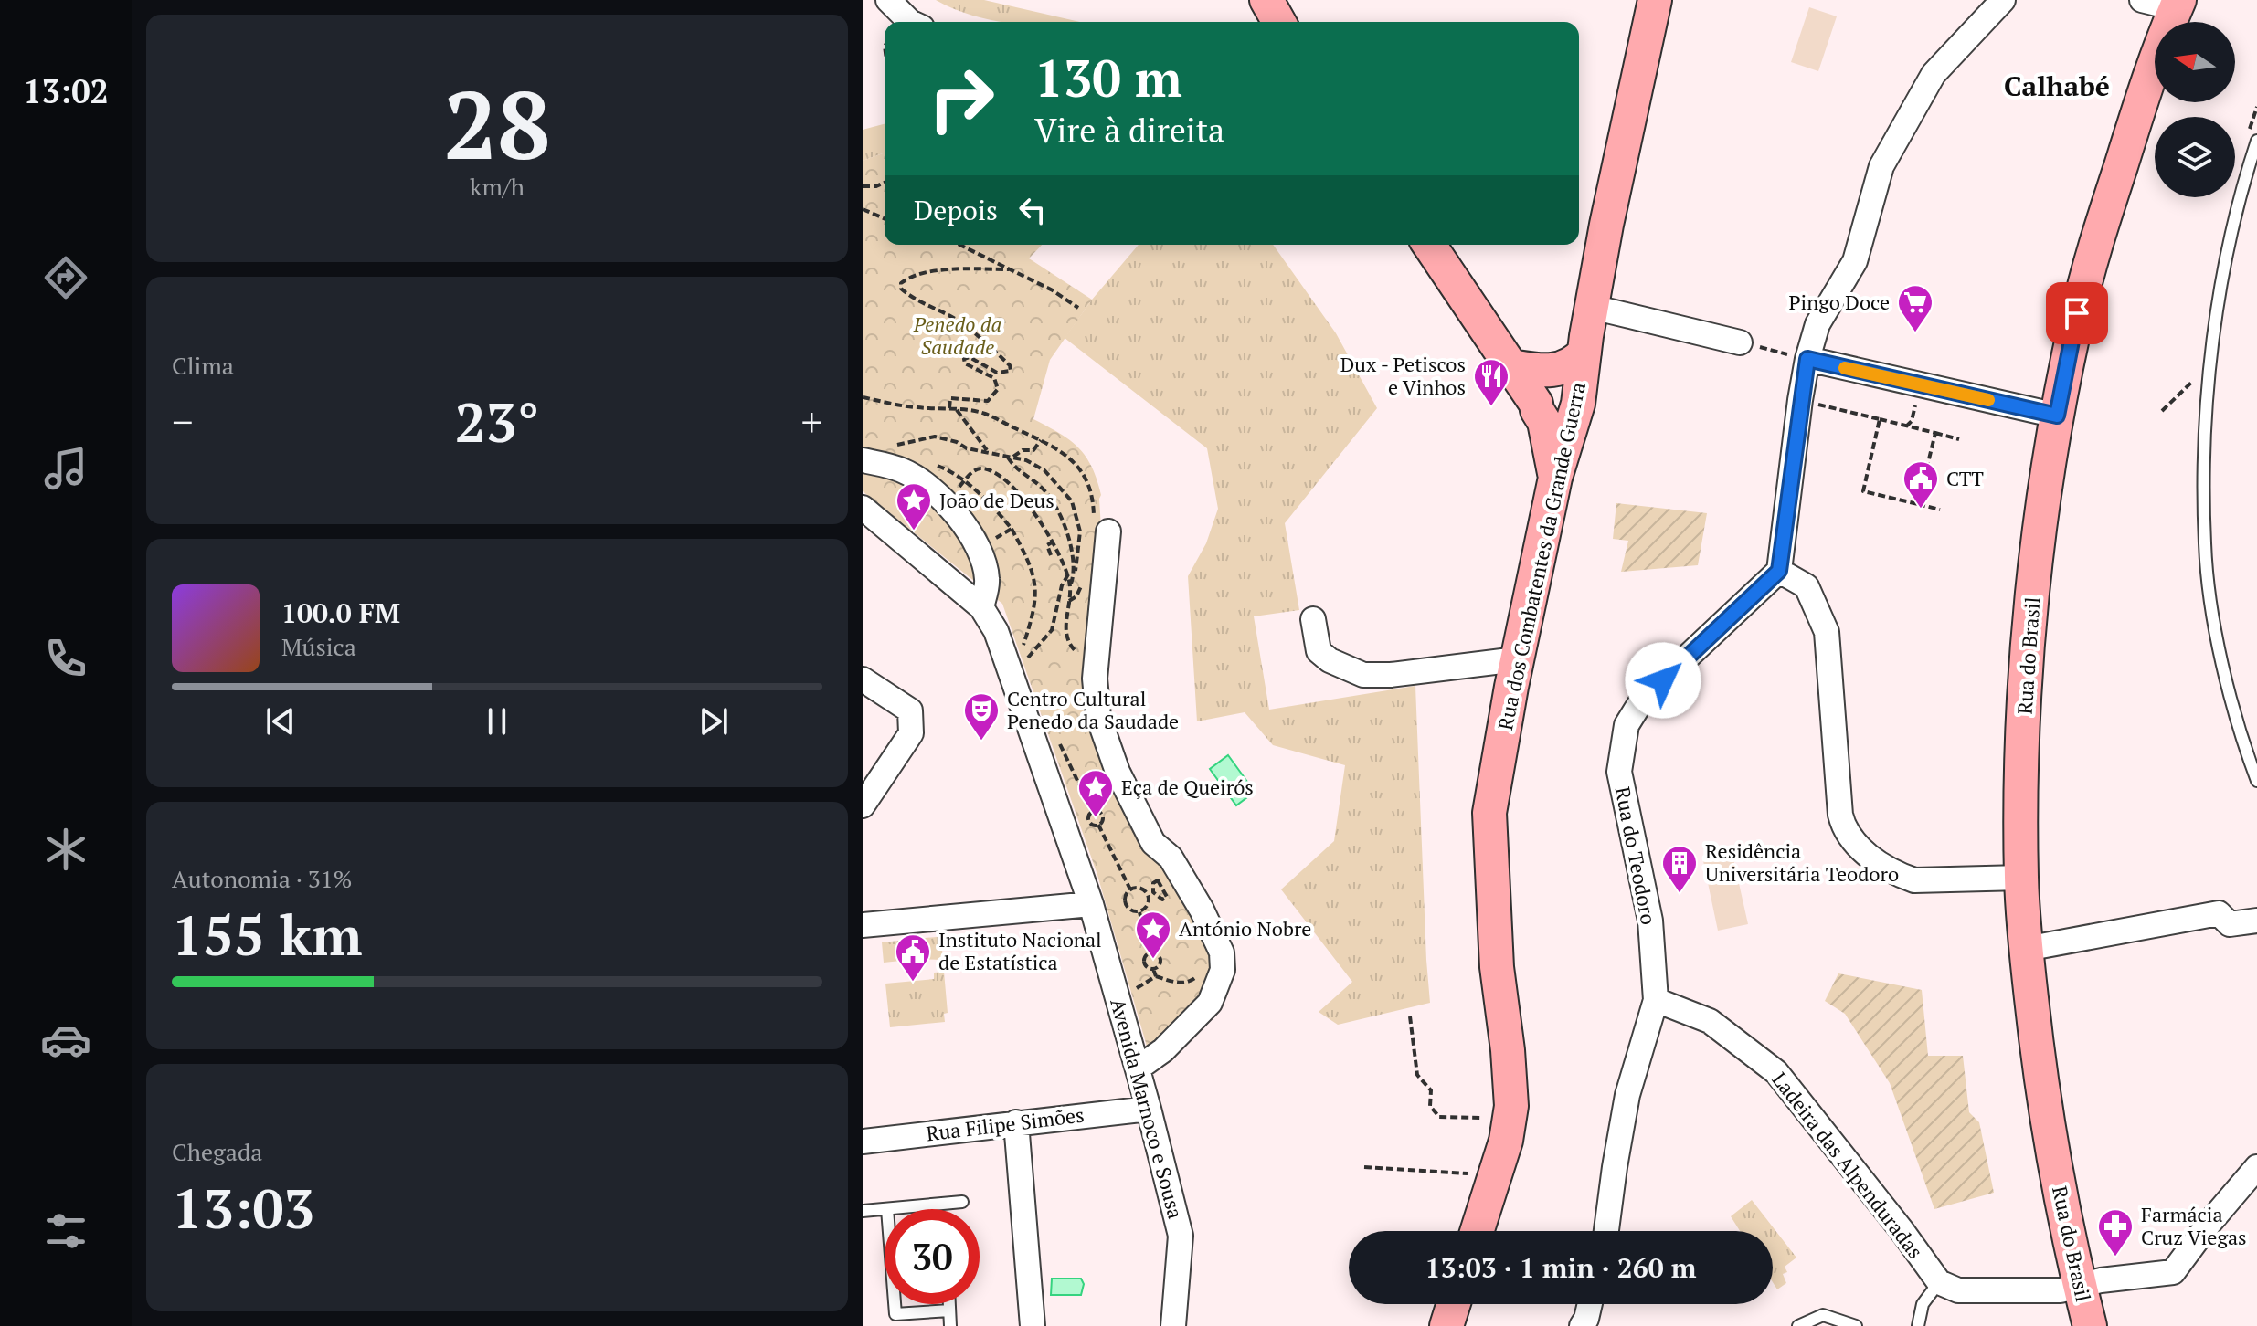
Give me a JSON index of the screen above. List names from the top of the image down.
{
  "streets": {
    "main road": ["Rua dos Combatentes da Grande Guerra", "Rua do Brasil"],
    "street": [
      "Rua do Teodoro",
      "Avenida Marnoco e Sousa",
      "Rua Filipe Simões",
      "Ladeira das Alpenduradas"
    ]
  },
  "crossings": [
    ["Rua do Teodoro", "Ladeira das Alpenduradas"],
    ["Avenida Marnoco e Sousa", "Rua Filipe Simões"]
  ],
  "districts": ["Calhabé"],
  "parks": ["Penedo da Saudade"],
  "places": {
    "supermarket": ["Pingo Doce"],
    "restaurant": ["Dux - Petiscos e Vinhos"],
    "public building": ["CTT", "Instituto Nacional de Estatística"],
    "place": ["João de Deus", "Eça de Queirós", "António Nobre"],
    "theatre": ["Centro Cultural Penedo da Saudade"],
    "building": ["Residência Universitária Teodoro"],
    "pharmacy": ["Farmácia Cruz Viegas"]
  },
  "north": "left",
  "page": {
    "tabs": "13:02",
    "tile": [
      ["28", "km/h"],
      "Clima",
      ["Autonomia · 31%", "155 km"],
      ["Chegada", "13:03"]
    ],
    "turn": ["130 m", "Vire à direita"],
    "then": "Depois",
    "heat": ["−", "23°", "+"],
    "song": ["100.0 FM", "Música"],
    "limit": "30",
    "trip": "13:03 · 1 min · 260 m"
  }
}
